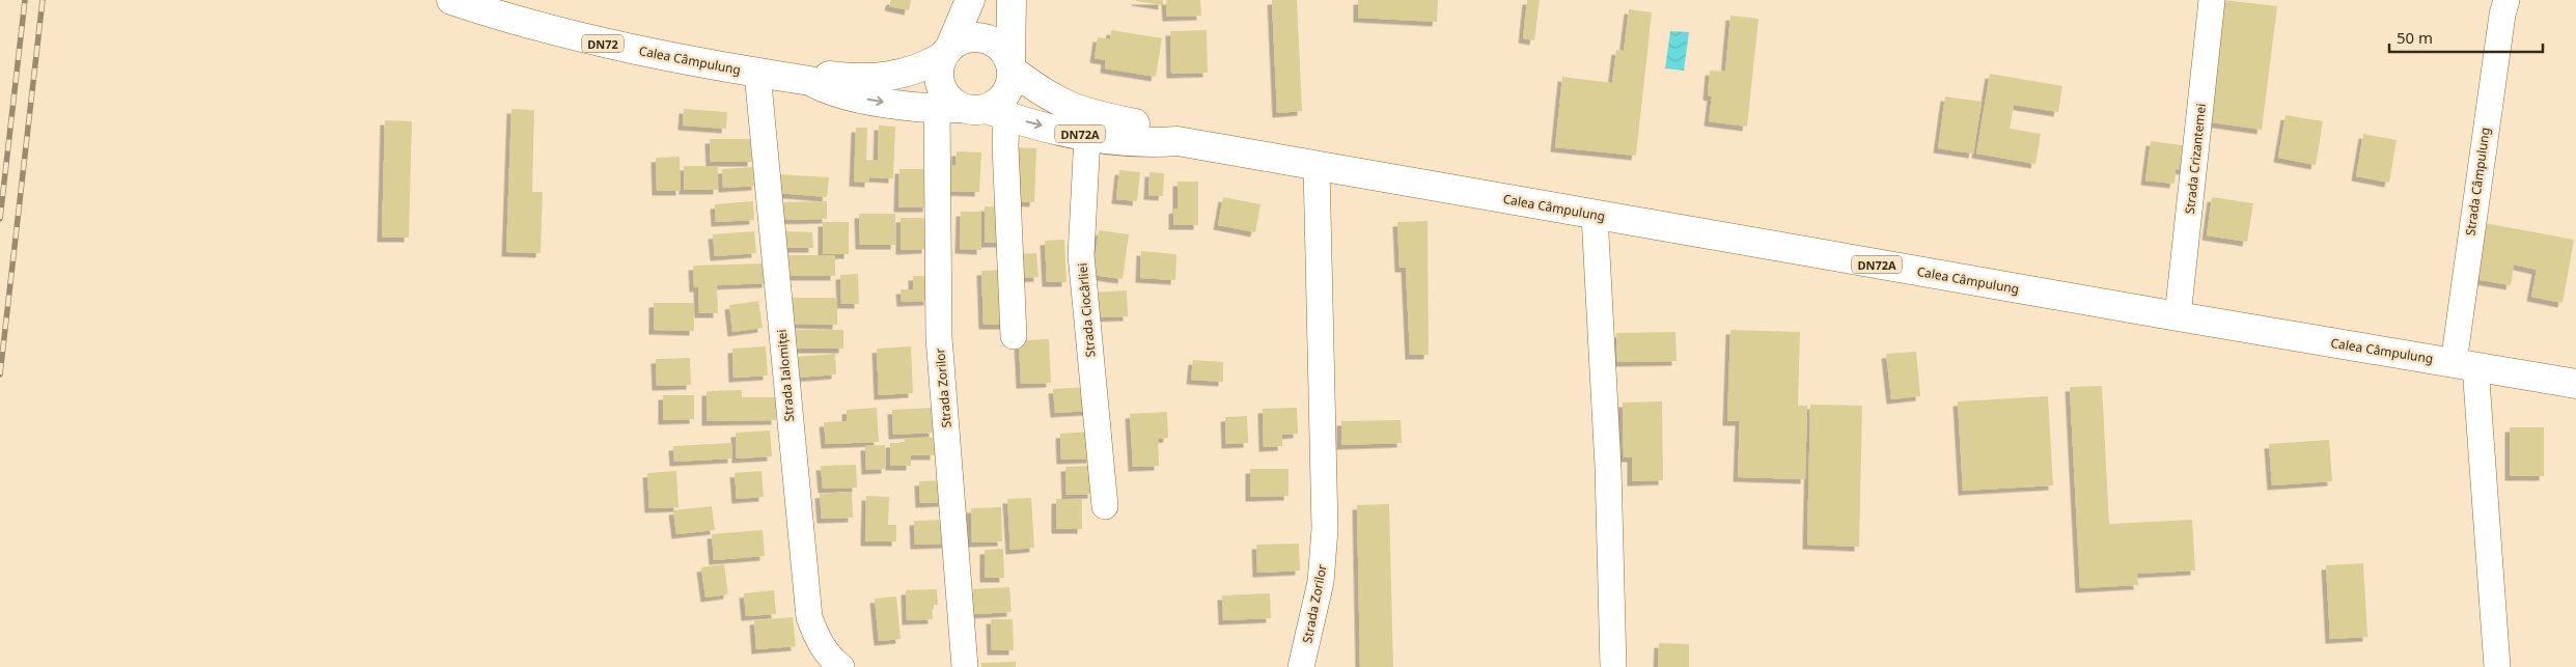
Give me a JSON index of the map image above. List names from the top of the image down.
{
  "streets": {
    "main road": ["DN72", "Calea Câmpulung", "DN72A"],
    "street": [
      "Strada Crizantemei",
      "Strada Câmpulung",
      "Strada Ciocârliei",
      "Strada Ialomiței",
      "Strada Zorilor"
    ]
  },
  "crossings": [
    ["Calea Câmpulung", "Strada Crizantemei"],
    ["Calea Câmpulung", "Strada Câmpulung"],
    ["Calea Câmpulung", "Strada Ciocârliei"],
    ["Calea Câmpulung", "Strada Ialomiței"],
    ["Calea Câmpulung", "Strada Zorilor"]
  ],
  "scale_bar": "50 m"
}
